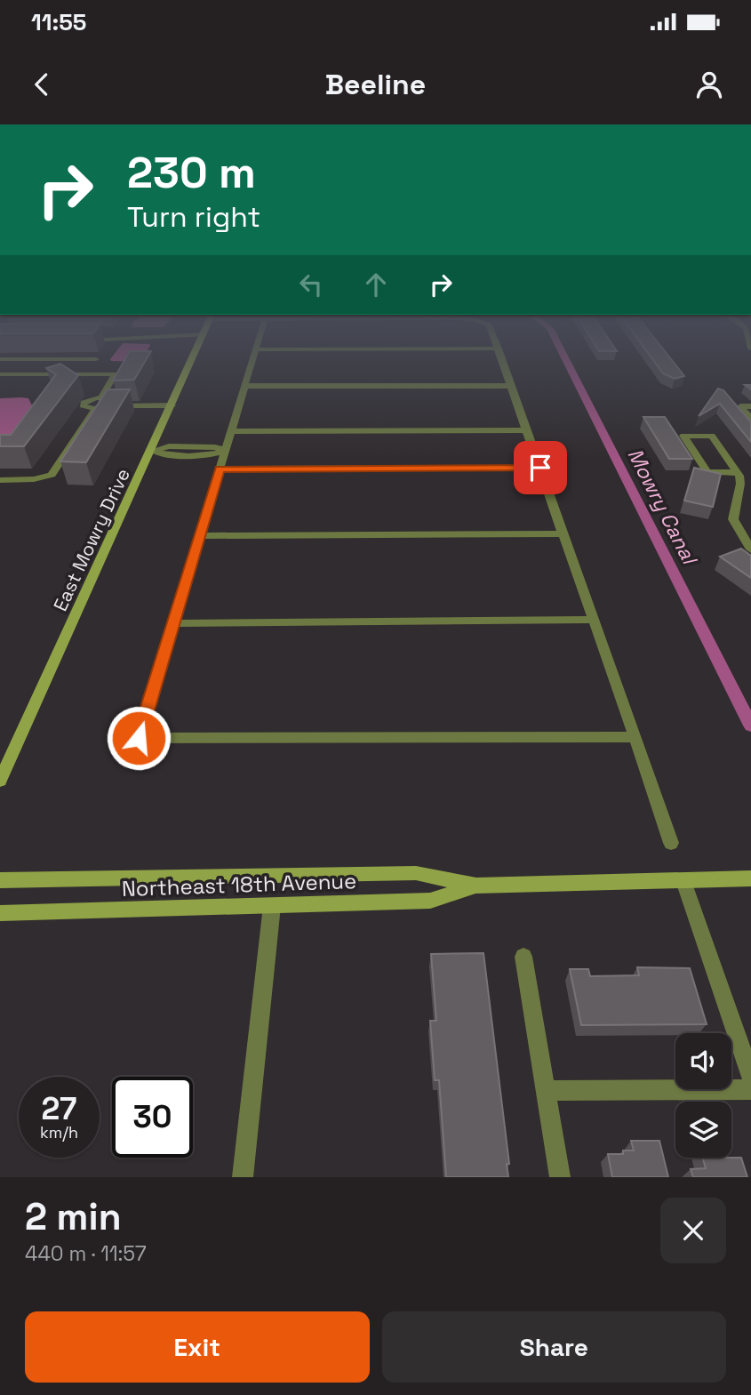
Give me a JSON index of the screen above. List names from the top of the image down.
{
  "streets": {
    "street": ["East Mowry Drive", "Northeast 18th Avenue"]
  },
  "water": ["Mowry Canal"],
  "page": {
    "status": "11:55",
    "header": "Beeline",
    "turn": ["230 m", "Turn right"],
    "speed": "27 km/h",
    "limit": "30",
    "heading": ["2 min", "440 m · 11:57"],
    "buttons": ["Exit", "Share"]
  }
}
